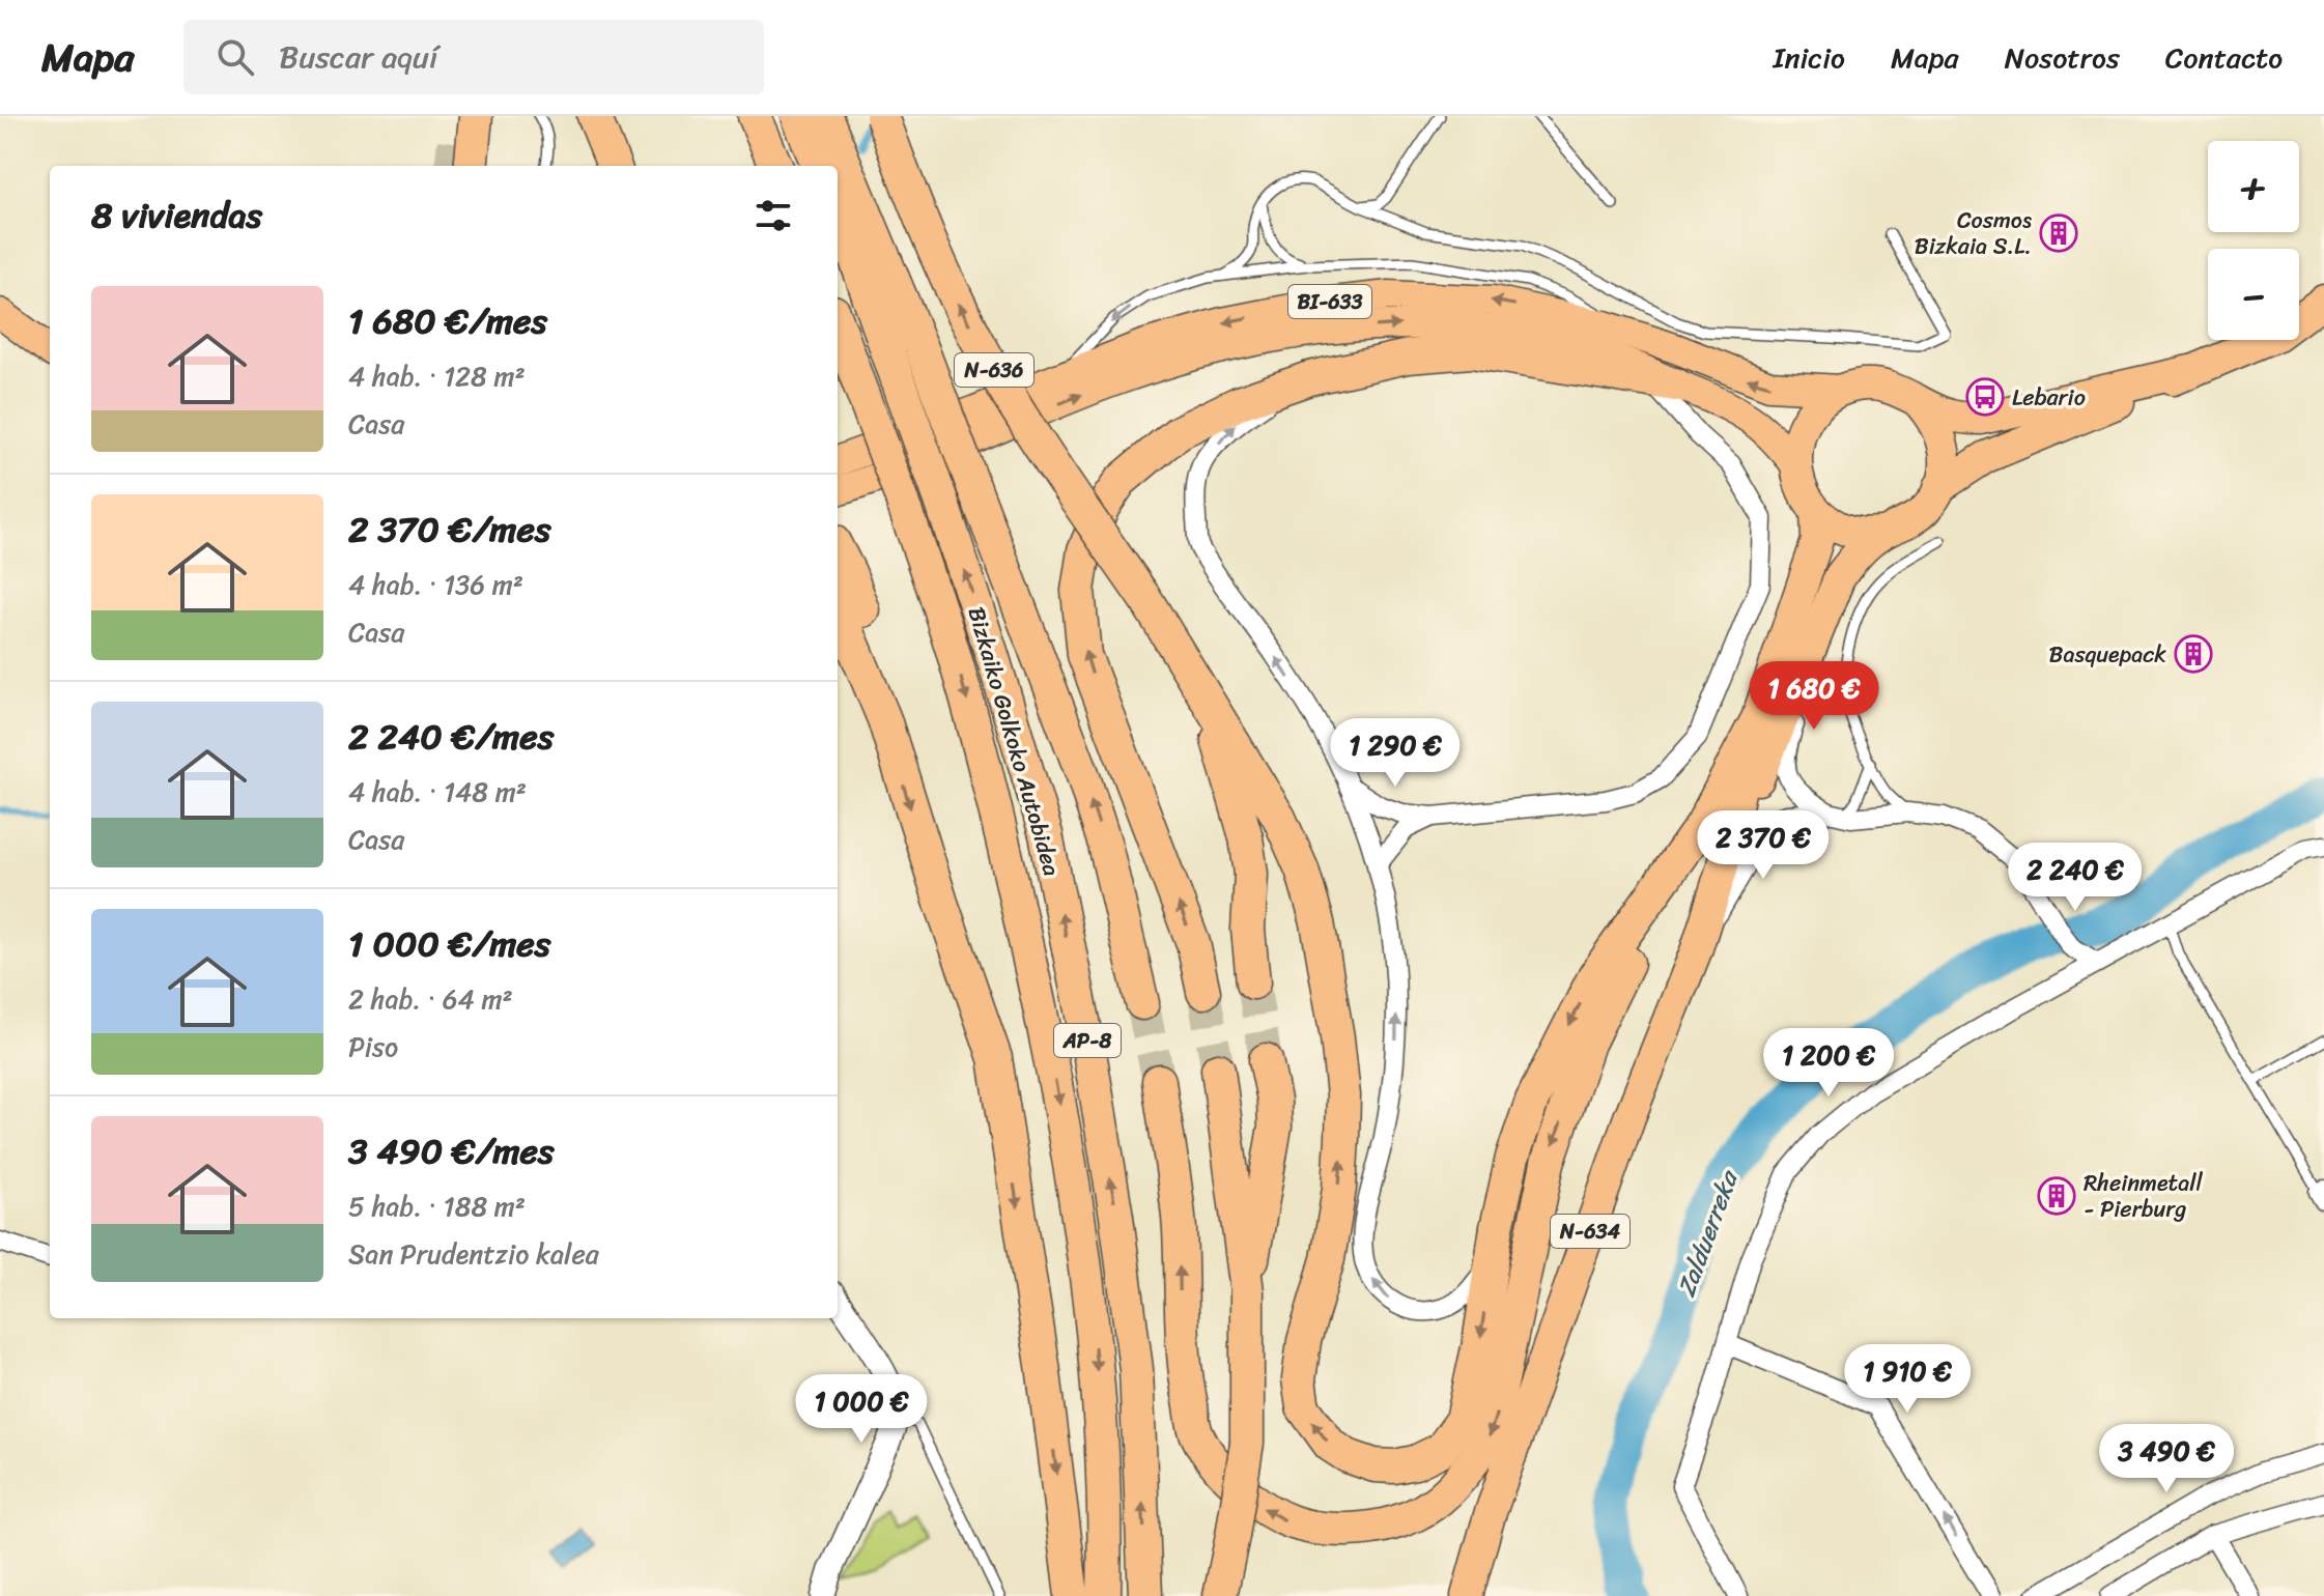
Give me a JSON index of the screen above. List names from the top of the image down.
{
  "streets": {
    "highway": [
      "N-636",
      "Bizkaiko Golkoko Autobidea",
      "AP-8",
      "N-634"
    ],
    "main road": ["BI-633"]
  },
  "crossings": [
    ["BI-633", "N-634"]
  ],
  "water": ["Zalduerreka"],
  "places": {
    "building": ["Cosmos Bizkaia S.L.", "Basquepack", "Rheinmetall - Pierburg"],
    "bus stop": ["Lebario"]
  },
  "page": {
    "header": "Mapa",
    "search": "Buscar aquí",
    "nav": [
      "Inicio",
      "Mapa",
      "Nosotros",
      "Contacto"
    ],
    "map_buttons": ["+", "−"],
    "heading": "8 viviendas",
    "list": [
      {
        "name": "1 680 €/mes",
        "note": "4 hab. · 128 m² · Casa"
      },
      {
        "name": "2 370 €/mes",
        "note": "4 hab. · 136 m² · Casa"
      },
      {
        "name": "2 240 €/mes",
        "note": "4 hab. · 148 m² · Casa"
      },
      {
        "name": "1 000 €/mes",
        "note": "2 hab. · 64 m² · Piso"
      },
      {
        "name": "3 490 €/mes",
        "note": "5 hab. · 188 m² · San Prudentzio kalea"
      }
    ],
    "price": [
      "1 680 €",
      "1 290 €",
      "2 370 €",
      "2 240 €",
      "1 200 €",
      "1 910 €",
      "1 000 €",
      "3 490 €"
    ]
  }
}
